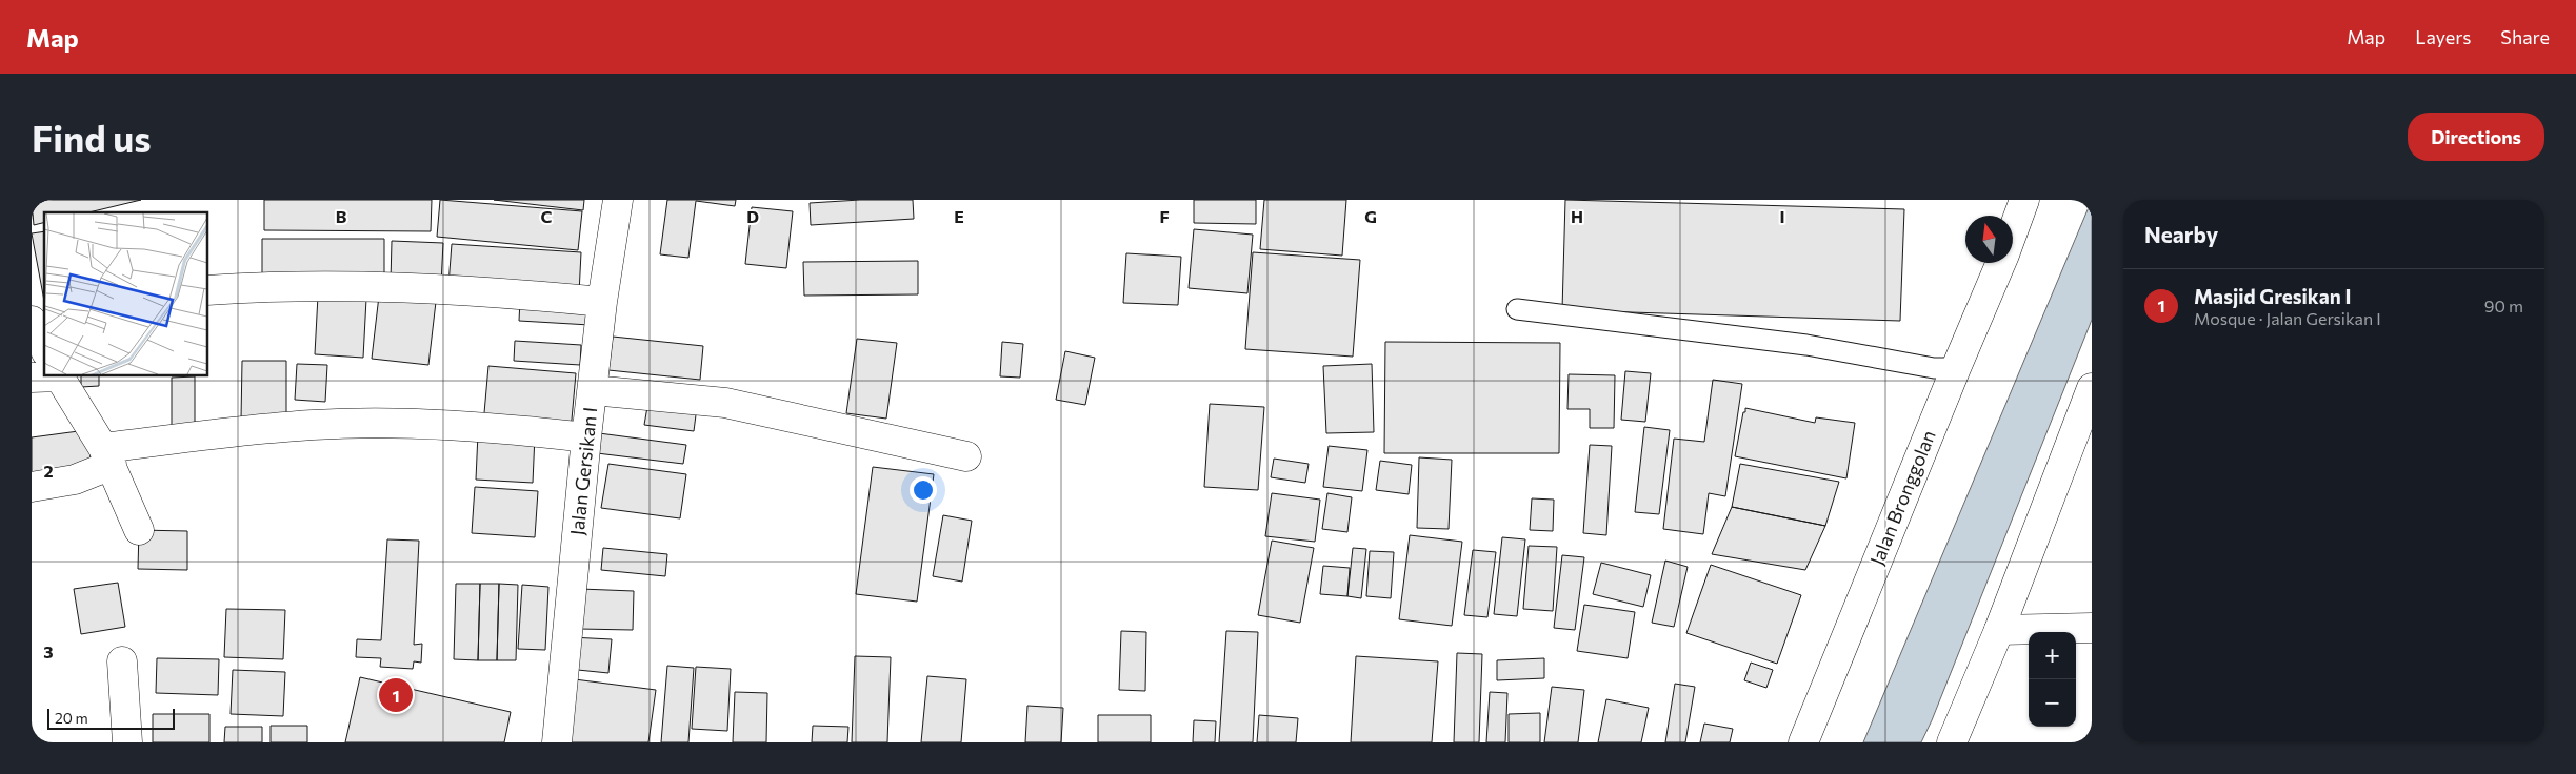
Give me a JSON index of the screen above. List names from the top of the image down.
{
  "streets": {
    "street": ["Jalan Gersikan I", "Jalan Bronggolan"]
  },
  "scale_bar": "20 m",
  "north": "top",
  "page": {
    "header": "Map",
    "nav": ["Map", "Layers", "Share"],
    "buttons": "Directions",
    "title": "Find us",
    "heading": "Nearby",
    "list": [
      {
        "mark": "1",
        "name": "Masjid Gresikan I",
        "note": "Mosque · Jalan Gersikan I",
        "value": "90 m"
      }
    ],
    "map_buttons": ["+", "−"],
    "pins": "1",
    "scale": "20 m"
  },
  "grid": {
    "columns": [
      "B",
      "C",
      "D",
      "E",
      "F",
      "G",
      "H",
      "I"
    ],
    "rows": ["2", "3"]
  }
}
